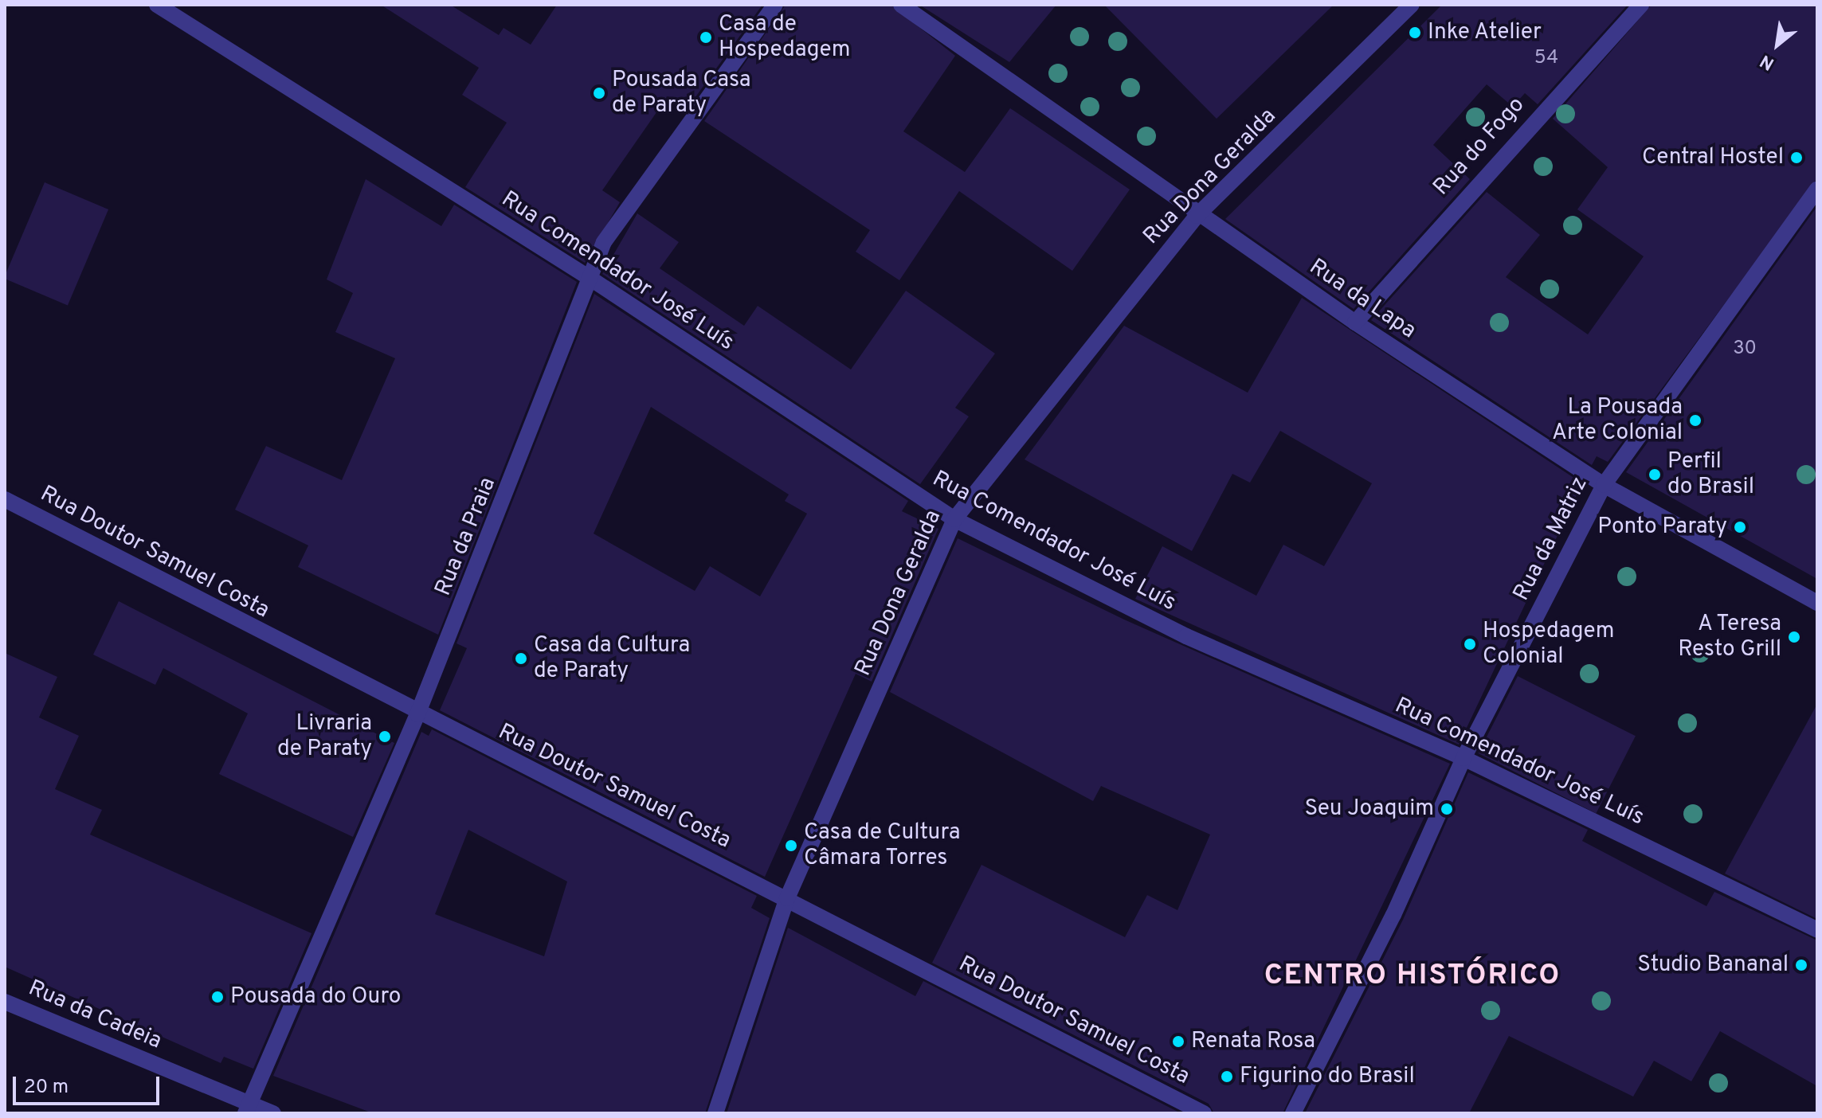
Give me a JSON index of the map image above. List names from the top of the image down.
{
  "streets": {
    "street": [
      "Rua do Fogo",
      "Rua Dona Geralda",
      "Rua Comendador José Luís",
      "Rua da Lapa",
      "Rua da Praia",
      "Rua da Matriz",
      "Rua Doutor Samuel Costa",
      "Rua da Cadeia"
    ]
  },
  "crossings": [
    ["Rua do Fogo", "Rua da Lapa"],
    ["Rua Dona Geralda", "Rua Comendador José Luís"],
    ["Rua Dona Geralda", "Rua da Lapa"],
    ["Rua Dona Geralda", "Rua Doutor Samuel Costa"],
    ["Rua Comendador José Luís", "Rua da Praia"],
    ["Rua Comendador José Luís", "Rua da Matriz"],
    ["Rua da Lapa", "Rua da Matriz"],
    ["Rua da Praia", "Rua Doutor Samuel Costa"],
    ["Rua da Praia", "Rua da Cadeia"]
  ],
  "districts": ["CENTRO HISTÓRICO"],
  "places": [
    "Inke Atelier",
    "Casa de Hospedagem",
    "Pousada Casa de Paraty",
    "Central Hostel",
    "La Pousada Arte Colonial",
    "Perfil do Brasil",
    "Ponto Paraty",
    "A Teresa Resto Grill",
    "Hospedagem Colonial",
    "Casa da Cultura de Paraty",
    "Livraria de Paraty",
    "Seu Joaquim",
    "Casa de Cultura Câmara Torres",
    "Studio Bananal",
    "Pousada do Ouro",
    "Renata Rosa",
    "Figurino do Brasil"
  ],
  "house_numbers": ["54", "30"],
  "scale_bar": "20 m",
  "north": "bottom left"
}
